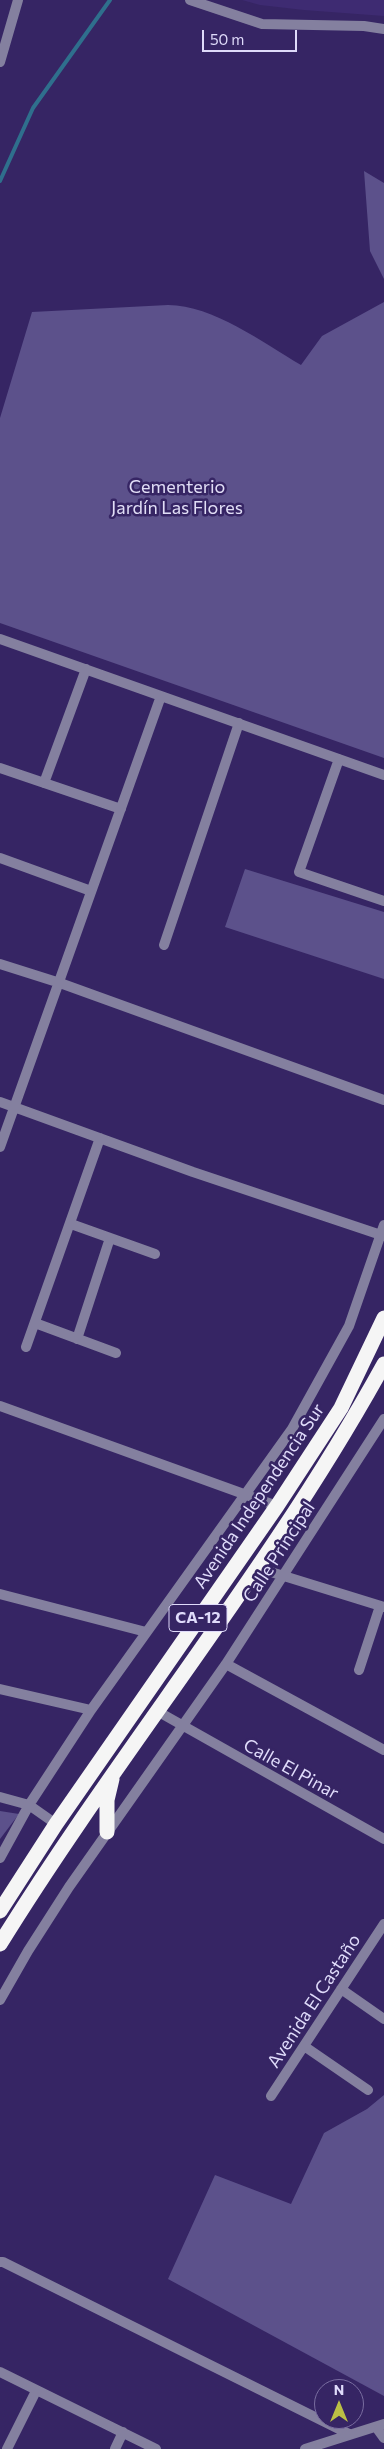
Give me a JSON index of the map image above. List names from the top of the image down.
{
  "streets": {
    "highway": ["Avenida Independencia Sur", "CA-12"],
    "street": ["Calle Principal", "Calle El Pinar", "Avenida El Castaño"]
  },
  "crossings": [
    ["Avenida Independencia Sur", "Calle Principal"],
    ["Avenida Independencia Sur", "Calle El Pinar"],
    ["Calle Principal", "Calle El Pinar"]
  ],
  "parks": ["Cementerio Jardín Las Flores"],
  "scale_bar": "50 m",
  "north": "top"
}
